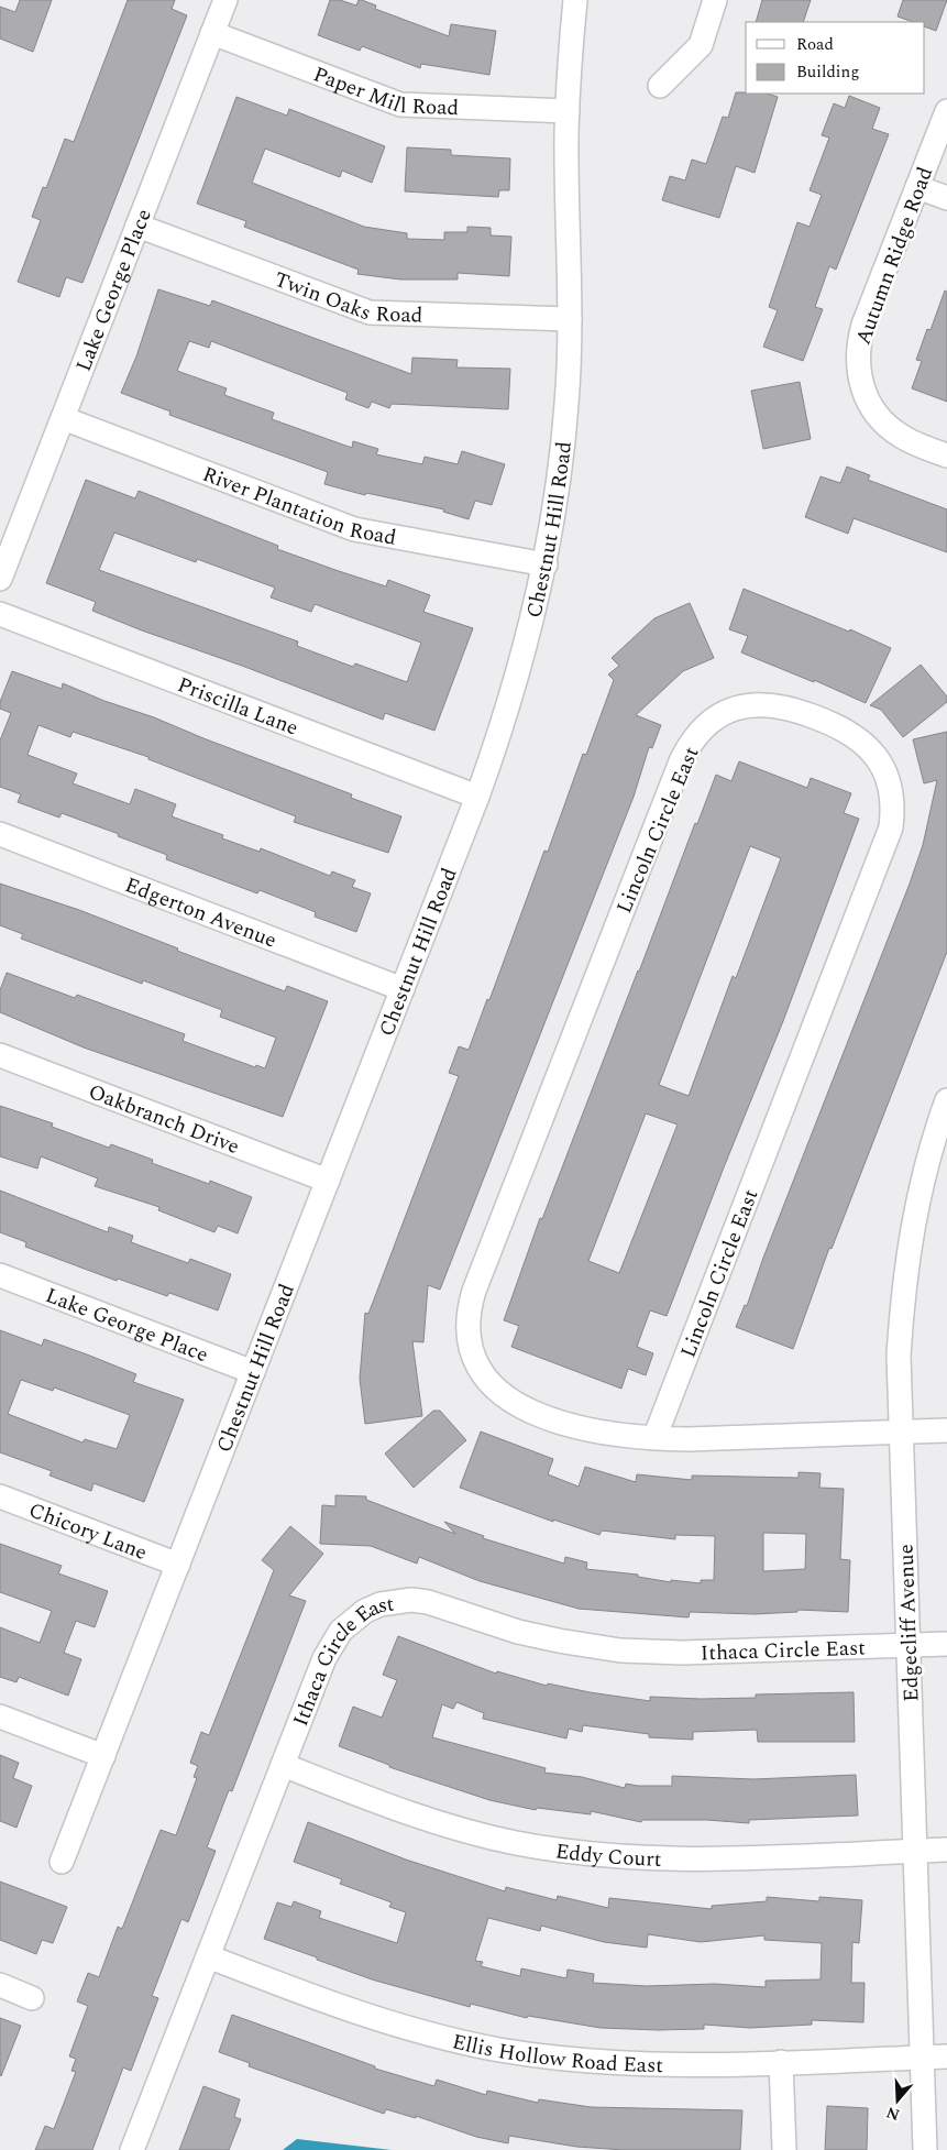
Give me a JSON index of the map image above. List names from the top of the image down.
{
  "streets": {
    "street": [
      "Paper Mill Road",
      "Autumn Ridge Road",
      "Lake George Place",
      "Twin Oaks Road",
      "River Plantation Road",
      "Chestnut Hill Road",
      "Priscilla Lane",
      "Lincoln Circle East",
      "Edgerton Avenue",
      "Oakbranch Drive",
      "Chicory Lane",
      "Edgecliff Avenue",
      "Ithaca Circle East",
      "Eddy Court",
      "Ellis Hollow Road East"
    ]
  },
  "crossings": [
    ["Paper Mill Road", "Lake George Place"],
    ["Paper Mill Road", "Chestnut Hill Road"],
    ["Lake George Place", "Twin Oaks Road"],
    ["Lake George Place", "River Plantation Road"],
    ["Lake George Place", "Chestnut Hill Road"],
    ["Twin Oaks Road", "Chestnut Hill Road"],
    ["River Plantation Road", "Chestnut Hill Road"],
    ["Chestnut Hill Road", "Priscilla Lane"],
    ["Chestnut Hill Road", "Edgerton Avenue"],
    ["Chestnut Hill Road", "Oakbranch Drive"],
    ["Chestnut Hill Road", "Chicory Lane"],
    ["Lincoln Circle East", "Edgecliff Avenue"],
    ["Edgecliff Avenue", "Ithaca Circle East"],
    ["Edgecliff Avenue", "Eddy Court"],
    ["Edgecliff Avenue", "Ellis Hollow Road East"],
    ["Ithaca Circle East", "Eddy Court"],
    ["Ithaca Circle East", "Ellis Hollow Road East"]
  ],
  "legend": ["Road", "Building"],
  "north": "bottom"
}
